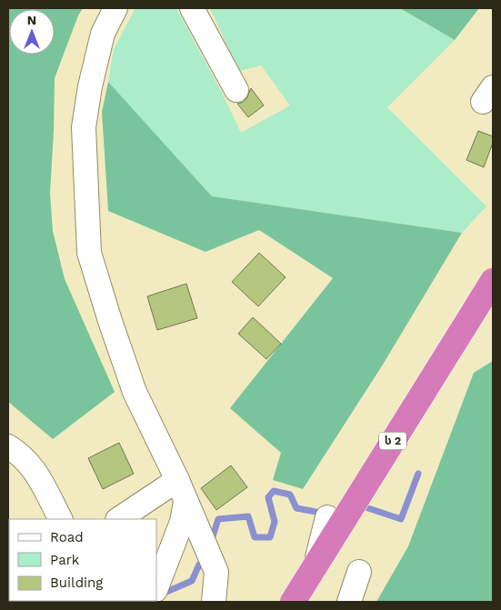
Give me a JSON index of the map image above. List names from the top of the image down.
{
  "streets": {
    "highway": ["ს 2"]
  },
  "legend": ["Road", "Park", "Building"],
  "north": "top"
}
